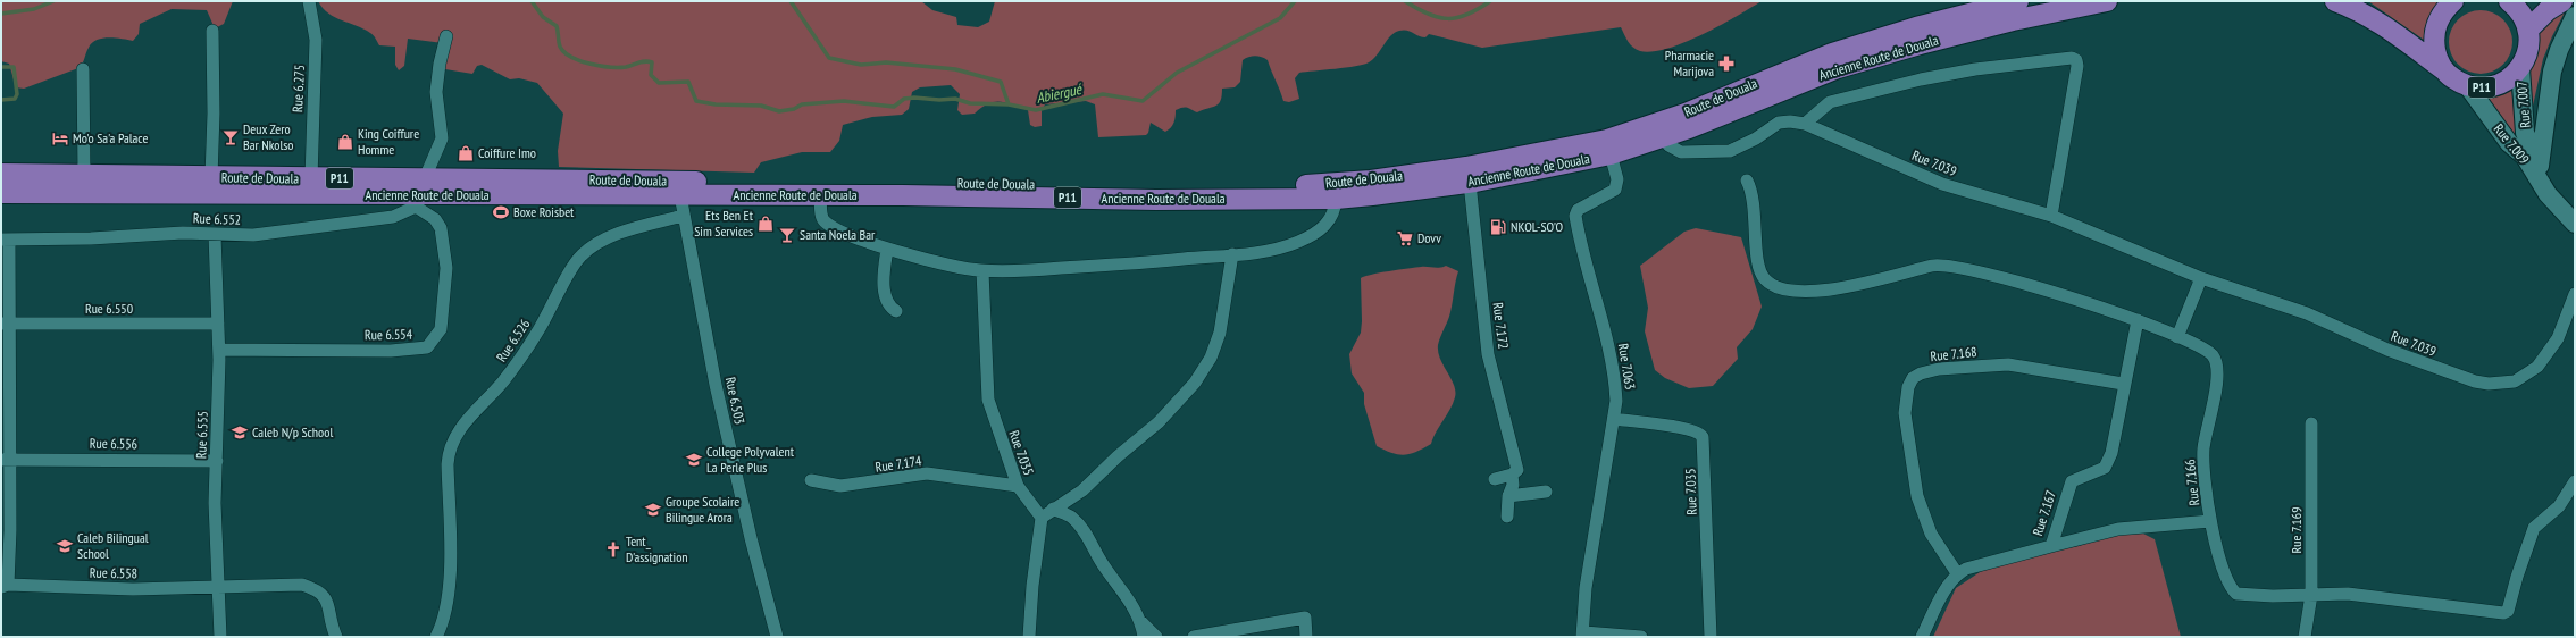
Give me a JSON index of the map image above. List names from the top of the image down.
{
  "streets": {
    "main road": [
      "Ancienne Route de Douala",
      "P11",
      "Route de Douala",
      "Rue 7.007",
      "Rue 7.009"
    ],
    "street": [
      "Rue 6.275",
      "Rue 7.039",
      "Rue 6.552",
      "Rue 6.550",
      "Rue 7.172",
      "Rue 6.554",
      "Rue 6.526",
      "Rue 7.168",
      "Rue 7.063",
      "Rue 6.503",
      "Rue 6.555",
      "Rue 6.556",
      "Rue 7.035",
      "Rue 7.174",
      "Rue 7.166",
      "Rue 7.167",
      "Rue 7.169",
      "Rue 6.558"
    ]
  },
  "crossings": [
    ["Ancienne Route de Douala", "Route de Douala"],
    ["Ancienne Route de Douala", "Rue 7.039"],
    ["Ancienne Route de Douala", "Rue 6.552"],
    ["Ancienne Route de Douala", "Rue 7.172"],
    ["Ancienne Route de Douala", "Rue 6.554"],
    ["Ancienne Route de Douala", "Rue 7.063"],
    ["Ancienne Route de Douala", "Rue 6.503"],
    ["P11", "Rue 7.007"],
    ["P11", "Rue 7.009"],
    ["Rue 6.275", "Route de Douala"],
    ["Route de Douala", "Rue 6.552"],
    ["Route de Douala", "Rue 6.554"],
    ["Rue 7.007", "Rue 7.009"],
    ["Rue 6.552", "Rue 6.554"],
    ["Rue 6.552", "Rue 6.555"],
    ["Rue 6.550", "Rue 6.555"],
    ["Rue 6.554", "Rue 6.555"],
    ["Rue 6.526", "Rue 6.503"],
    ["Rue 7.168", "Rue 7.167"],
    ["Rue 7.063", "Rue 7.035"],
    ["Rue 6.555", "Rue 6.556"],
    ["Rue 6.555", "Rue 6.558"],
    ["Rue 7.035", "Rue 7.174"],
    ["Rue 7.166", "Rue 7.167"],
    ["Rue 7.166", "Rue 7.169"]
  ],
  "water": ["Abiergué"],
  "places": {
    "pharmacy": ["Pharmacie Marijova"],
    "bar": ["Deux Zero Bar Nkolso", "Santa Noela Bar"],
    "hotel": ["Mo'o Sa'a Palace"],
    "shop": ["King Coiffure Homme", "Coiffure Imo", "Ets Ben Et Sim Services"],
    "sports": ["Boxe Roisbet"],
    "fuel station": ["NKOL-SO'O"],
    "supermarket": ["Dovv"],
    "school or university": [
      "Caleb N/p School",
      "College Polyvalent La Perle Plus",
      "Groupe Scolaire Bilingue Arora",
      "Caleb Bilingual School"
    ],
    "church": ["Tent_ D'assignation"]
  }
}
